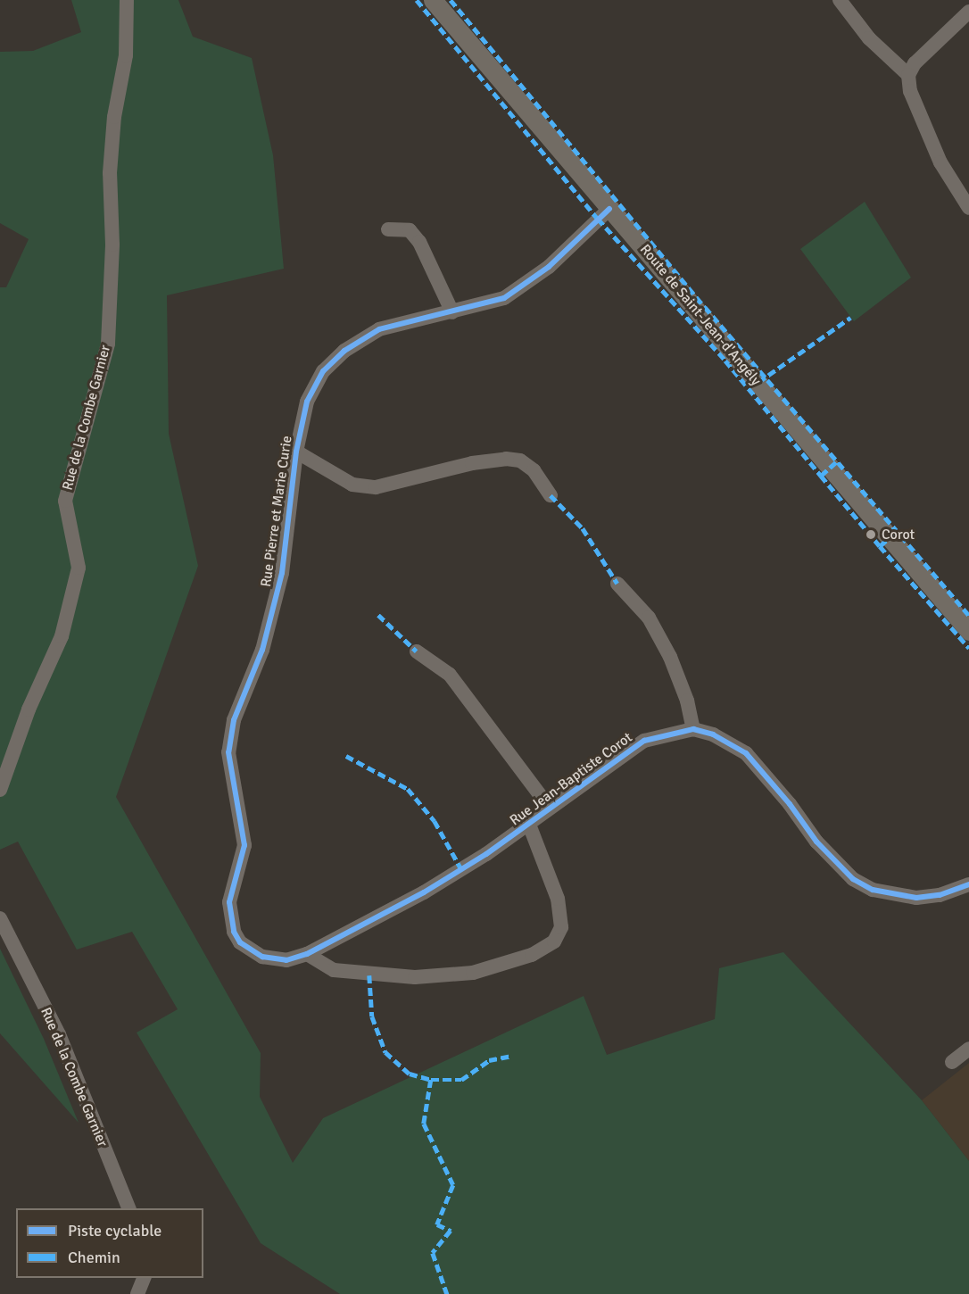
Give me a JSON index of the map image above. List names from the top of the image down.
{
  "streets": {
    "main road": ["Route de Saint-Jean-d'Angély"],
    "street": ["Rue de la Combe Garnier", "Rue Pierre et Marie Curie", "Rue Jean-Baptiste Corot"]
  },
  "crossings": [
    ["Route de Saint-Jean-d'Angély", "Rue Pierre et Marie Curie"],
    ["Rue Pierre et Marie Curie", "Rue Jean-Baptiste Corot"]
  ],
  "places": ["Corot"],
  "legend": ["Piste cyclable", "Chemin"]
}
